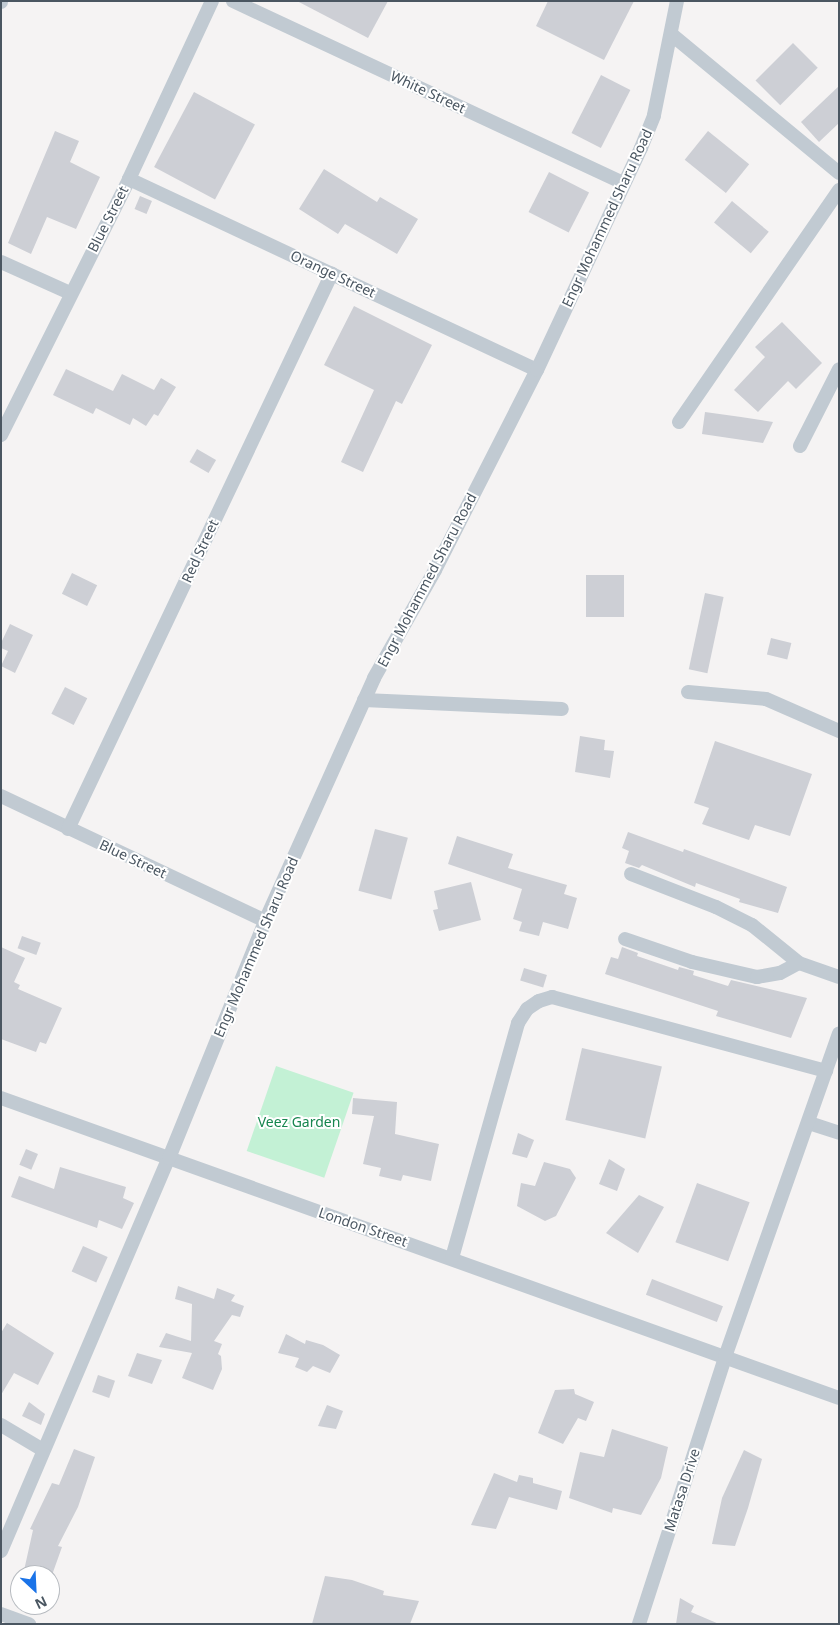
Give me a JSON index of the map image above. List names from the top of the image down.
{
  "streets": {
    "street": [
      "White Street",
      "Engr Mohammed Sharu Road",
      "Blue Street",
      "Orange Street",
      "Red Street",
      "London Street",
      "Matasa Drive"
    ]
  },
  "crossings": [
    ["White Street", "Engr Mohammed Sharu Road"],
    ["Engr Mohammed Sharu Road", "Blue Street"],
    ["Engr Mohammed Sharu Road", "Orange Street"],
    ["Engr Mohammed Sharu Road", "London Street"],
    ["Blue Street", "Orange Street"],
    ["Blue Street", "Red Street"],
    ["Orange Street", "Red Street"],
    ["London Street", "Matasa Drive"]
  ],
  "parks": ["Veez Garden"],
  "north": "bottom right"
}
